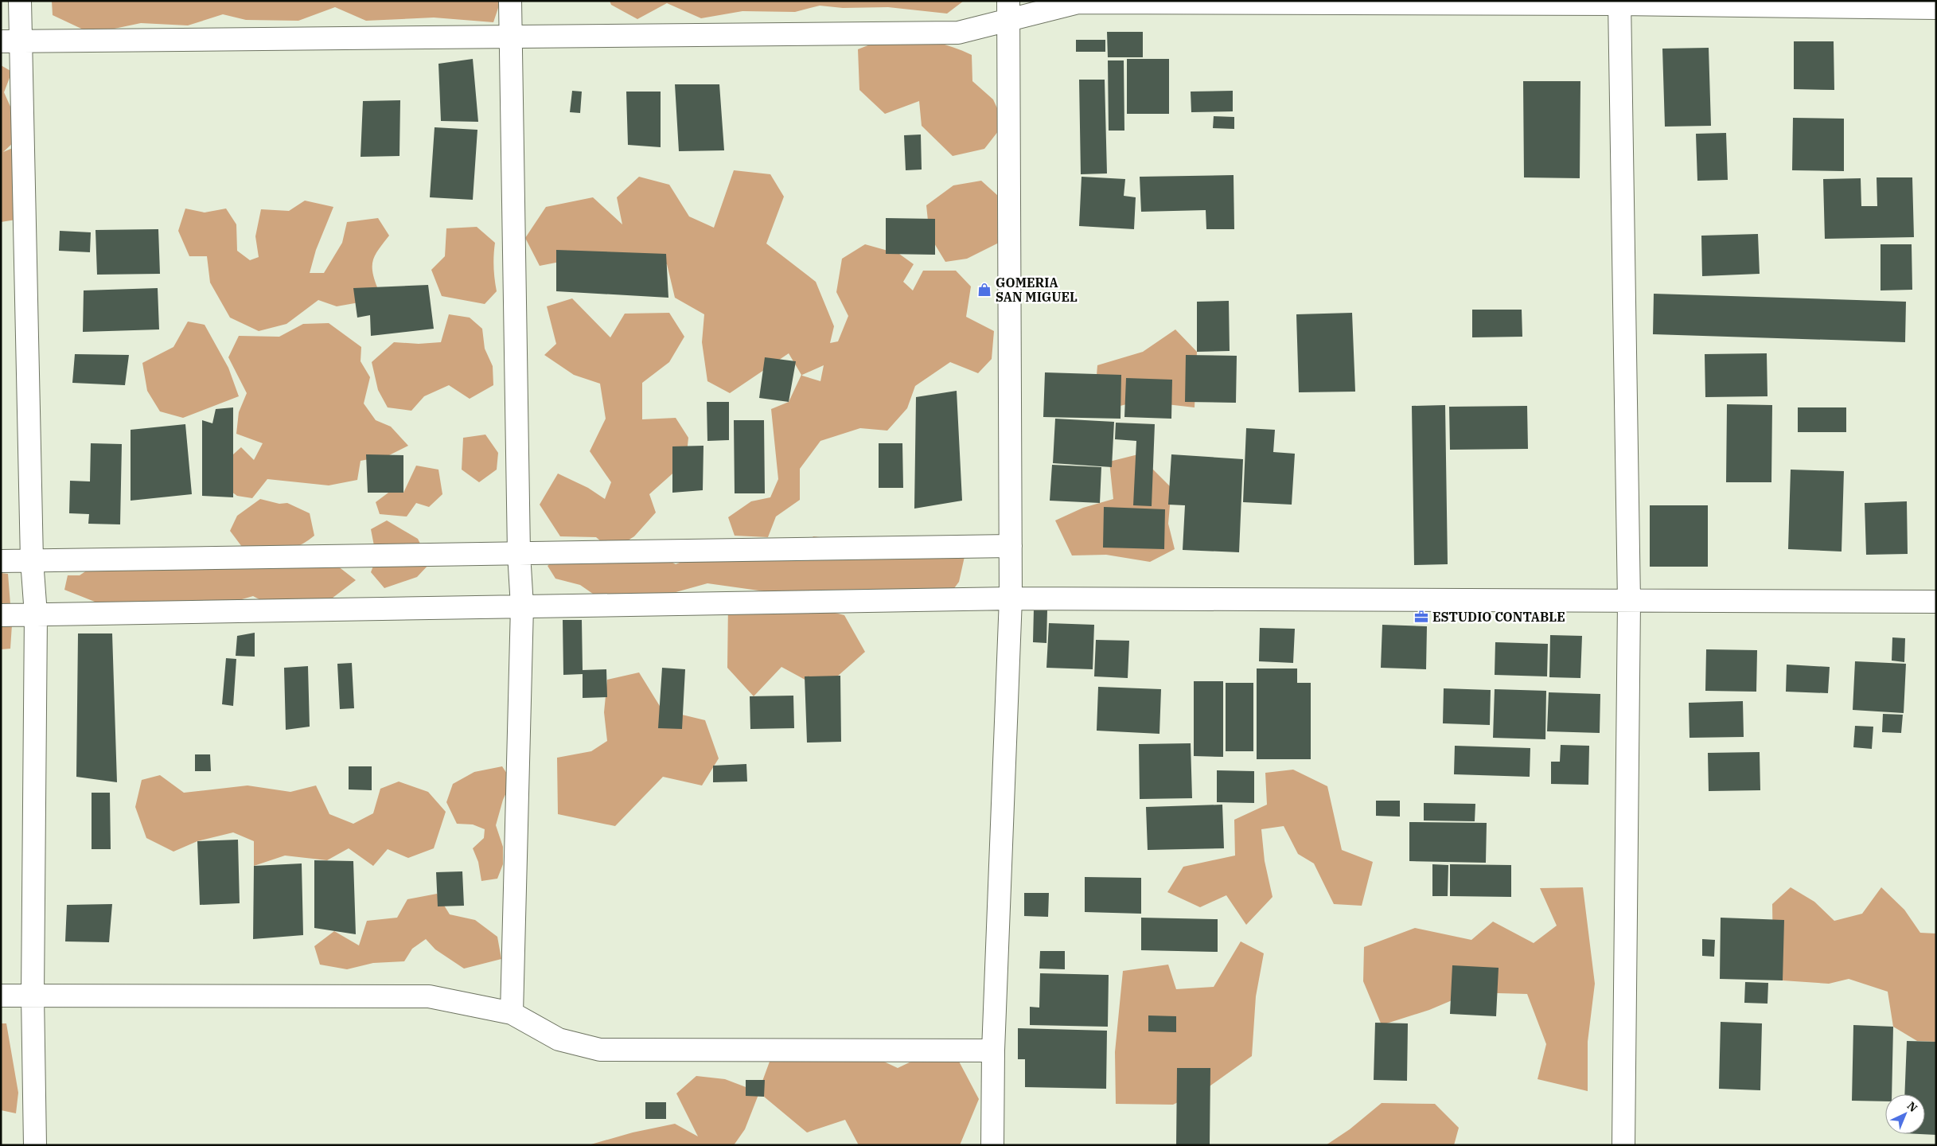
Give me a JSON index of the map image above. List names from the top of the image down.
{
  "places": {
    "shop": ["GOMERIA SAN MIGUEL"],
    "office": ["ESTUDIO CONTABLE"]
  },
  "north": "top right"
}
